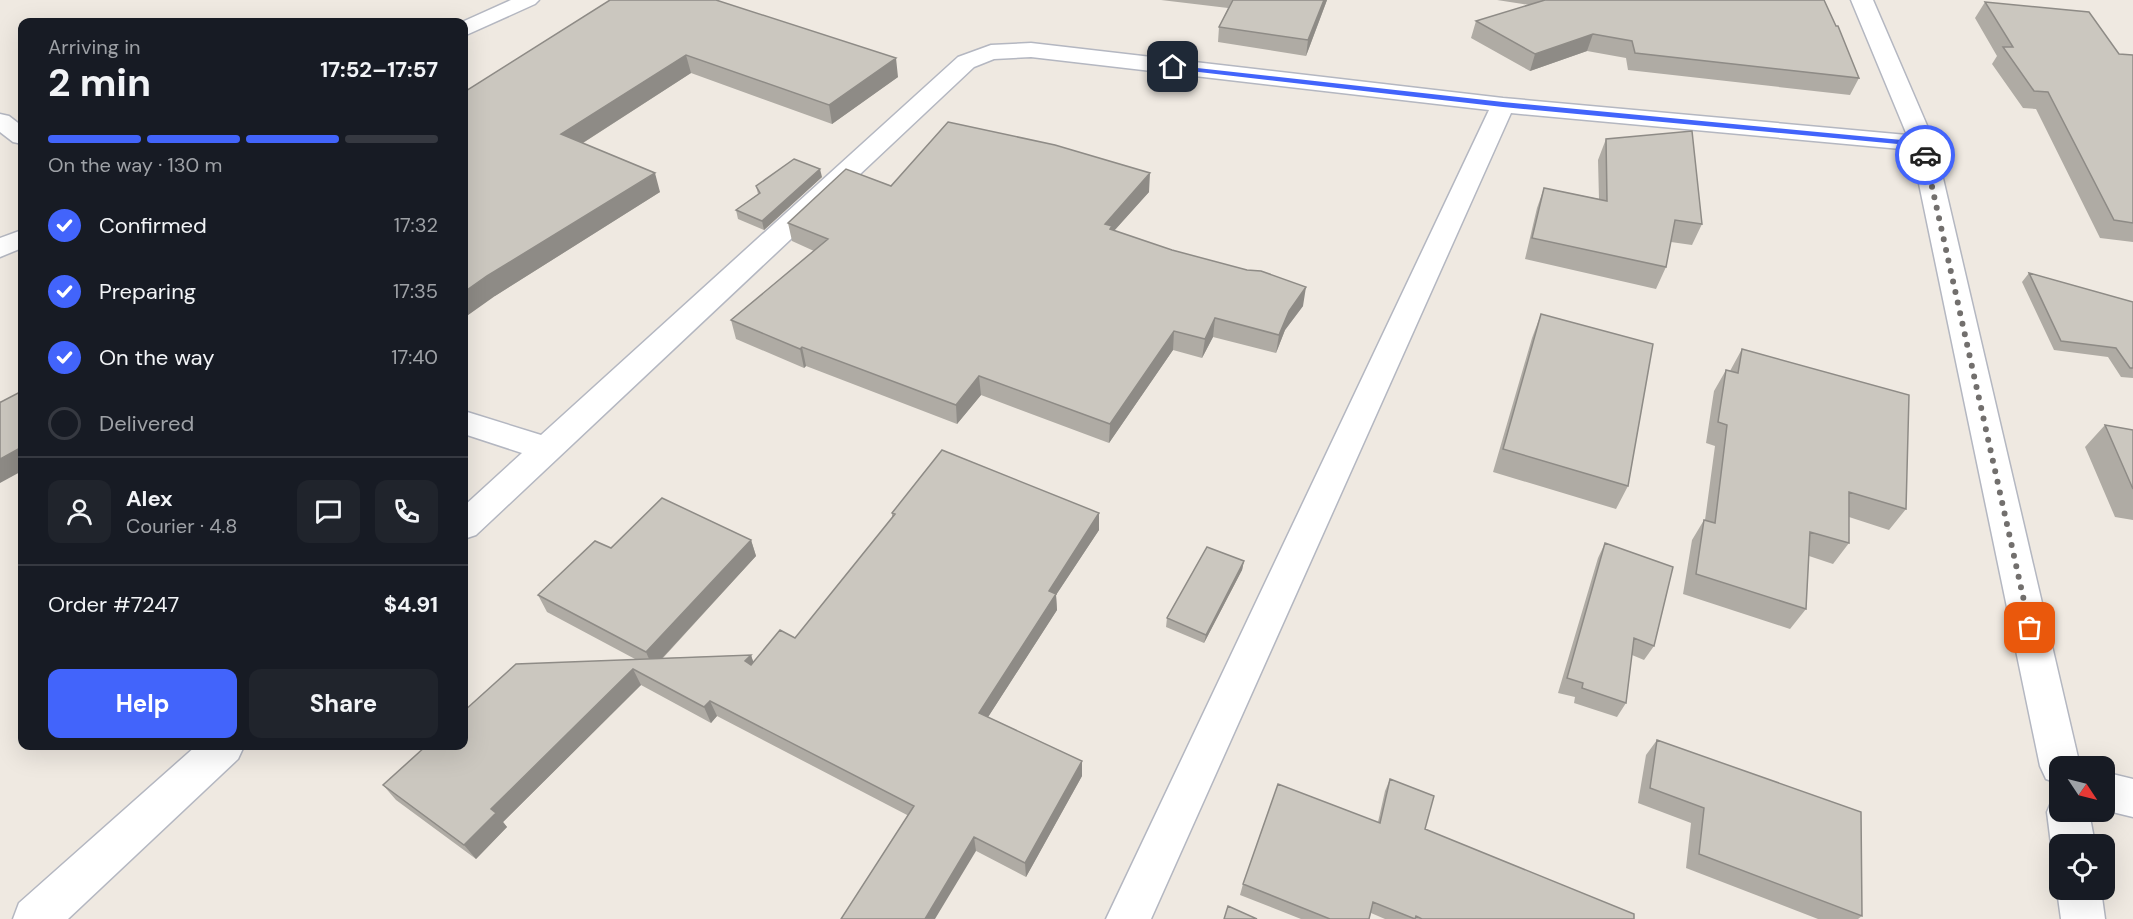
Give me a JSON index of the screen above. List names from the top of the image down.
{
  "north": "bottom right",
  "page": {
    "heading": ["2 min", "Arriving in", "17:52–17:57"],
    "panel": [
      "Alex",
      "Courier · 4.8",
      "Order #7247",
      "$4.91"
    ],
    "bar": "On the way · 130 m",
    "list": [
      ["Confirmed", "17:32"],
      ["Preparing", "17:35"],
      ["On the way", "17:40"],
      "Delivered"
    ],
    "buttons": ["Help", "Share"]
  }
}
